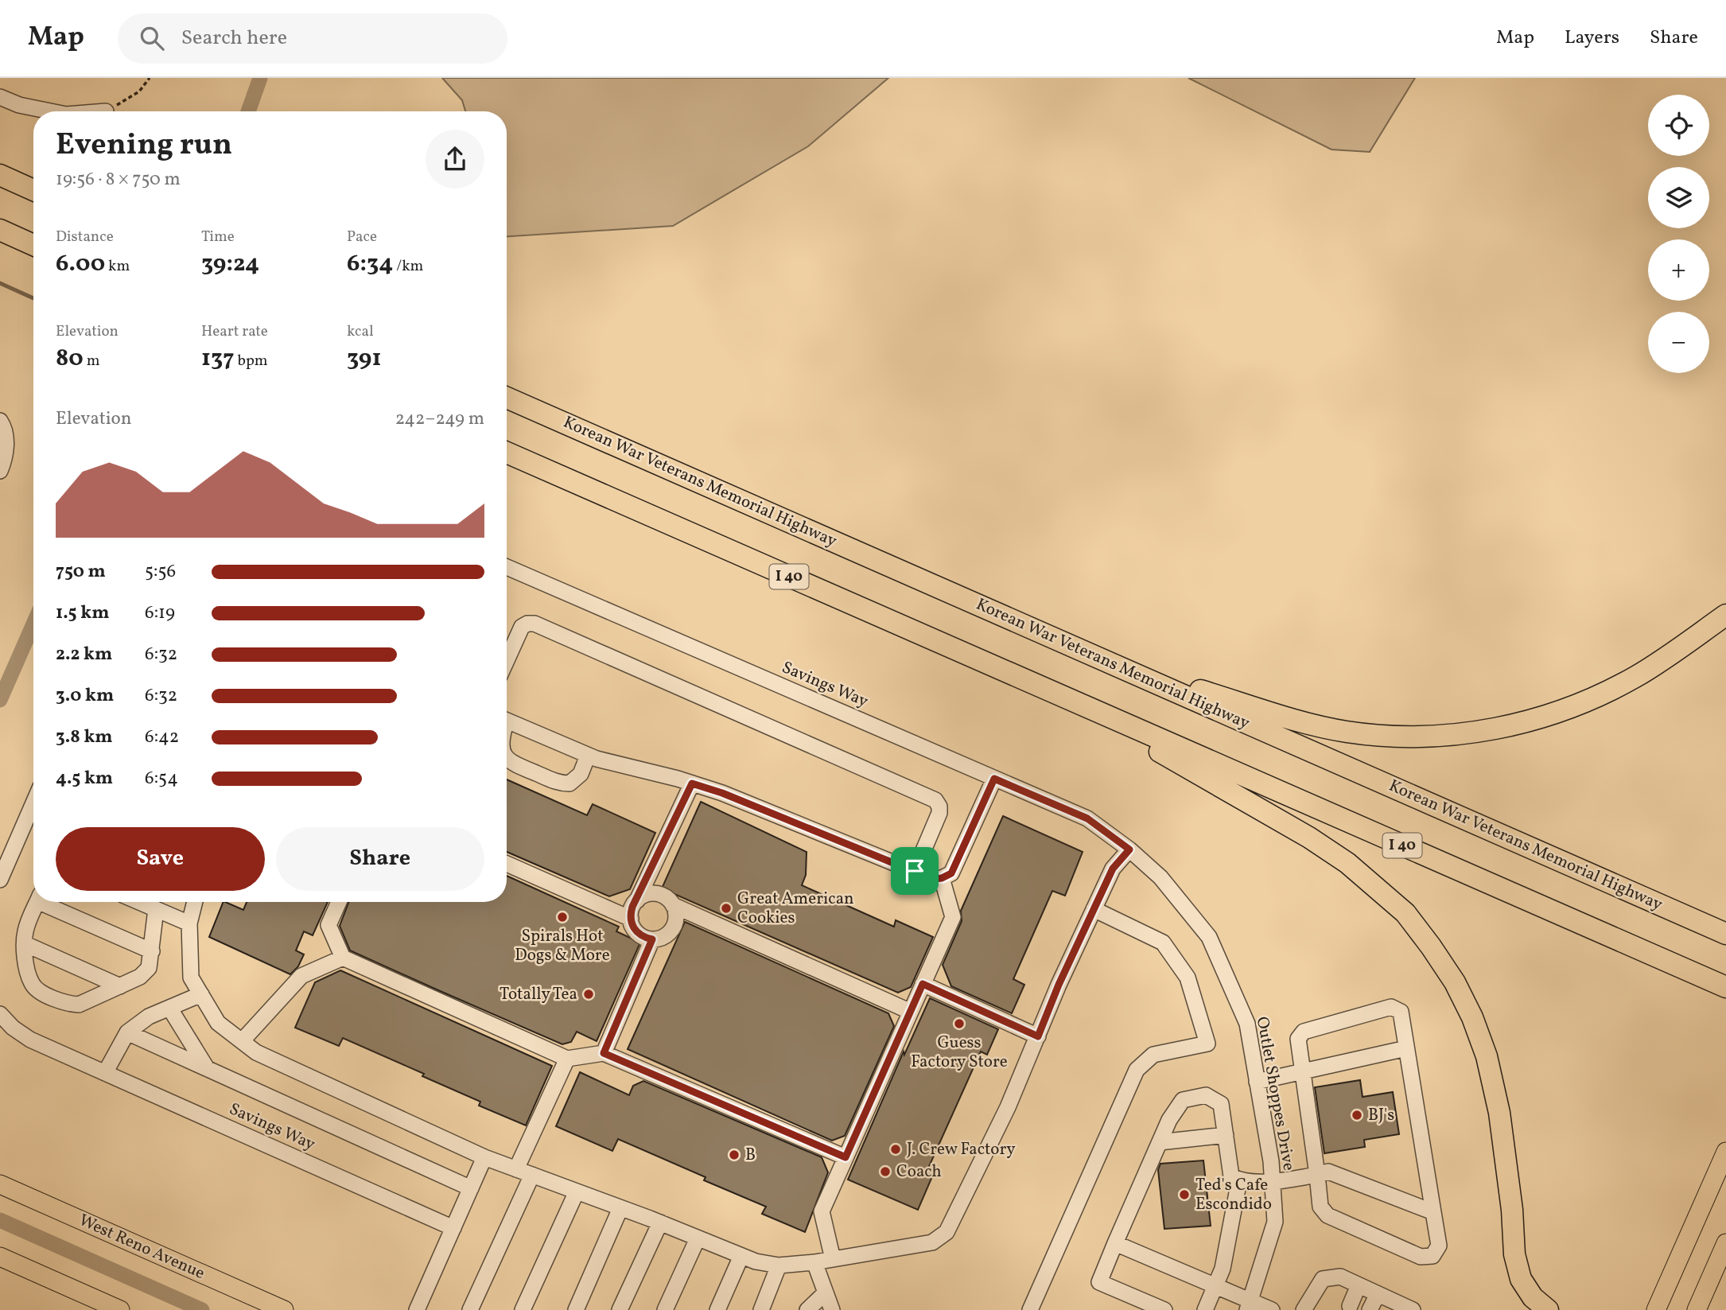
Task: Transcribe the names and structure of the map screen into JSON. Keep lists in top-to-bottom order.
{
  "streets": {
    "highway": ["Korean War Veterans Memorial Highway", "I 40"],
    "main road": ["West Reno Avenue"],
    "street": ["Savings Way", "Outlet Shoppes Drive"]
  },
  "crossings": [
    ["Savings Way", "Outlet Shoppes Drive"]
  ],
  "places": [
    "Great American Cookies",
    "Spirals Hot Dogs & More",
    "Totally Tea",
    "Guess Factory Store",
    "BJ's",
    "J. Crew Factory",
    "B",
    "Coach",
    "Ted's Cafe Escondido"
  ],
  "page": {
    "header": "Map",
    "search": "Search here",
    "nav": ["Map", "Layers", "Share"],
    "map_buttons": ["+", "−"],
    "heading": ["Evening run", "19:56 · 8 × 750 m"],
    "stats": [
      ["Distance", "6.00 km"],
      ["Time", "39:24"],
      ["Pace", "6:34 /km"],
      ["Elevation", "80 m"],
      ["Heart rate", "137 bpm"],
      ["kcal", "391"]
    ],
    "chart": ["Elevation", "242–249 m"],
    "list": [
      {
        "name": "750 m",
        "note": "5:56"
      },
      {
        "name": "1.5 km",
        "note": "6:19"
      },
      {
        "name": "2.2 km",
        "note": "6:32"
      },
      {
        "name": "3.0 km",
        "note": "6:32"
      },
      {
        "name": "3.8 km",
        "note": "6:42"
      },
      {
        "name": "4.5 km",
        "note": "6:54"
      }
    ],
    "buttons": ["Save", "Share"]
  }
}
